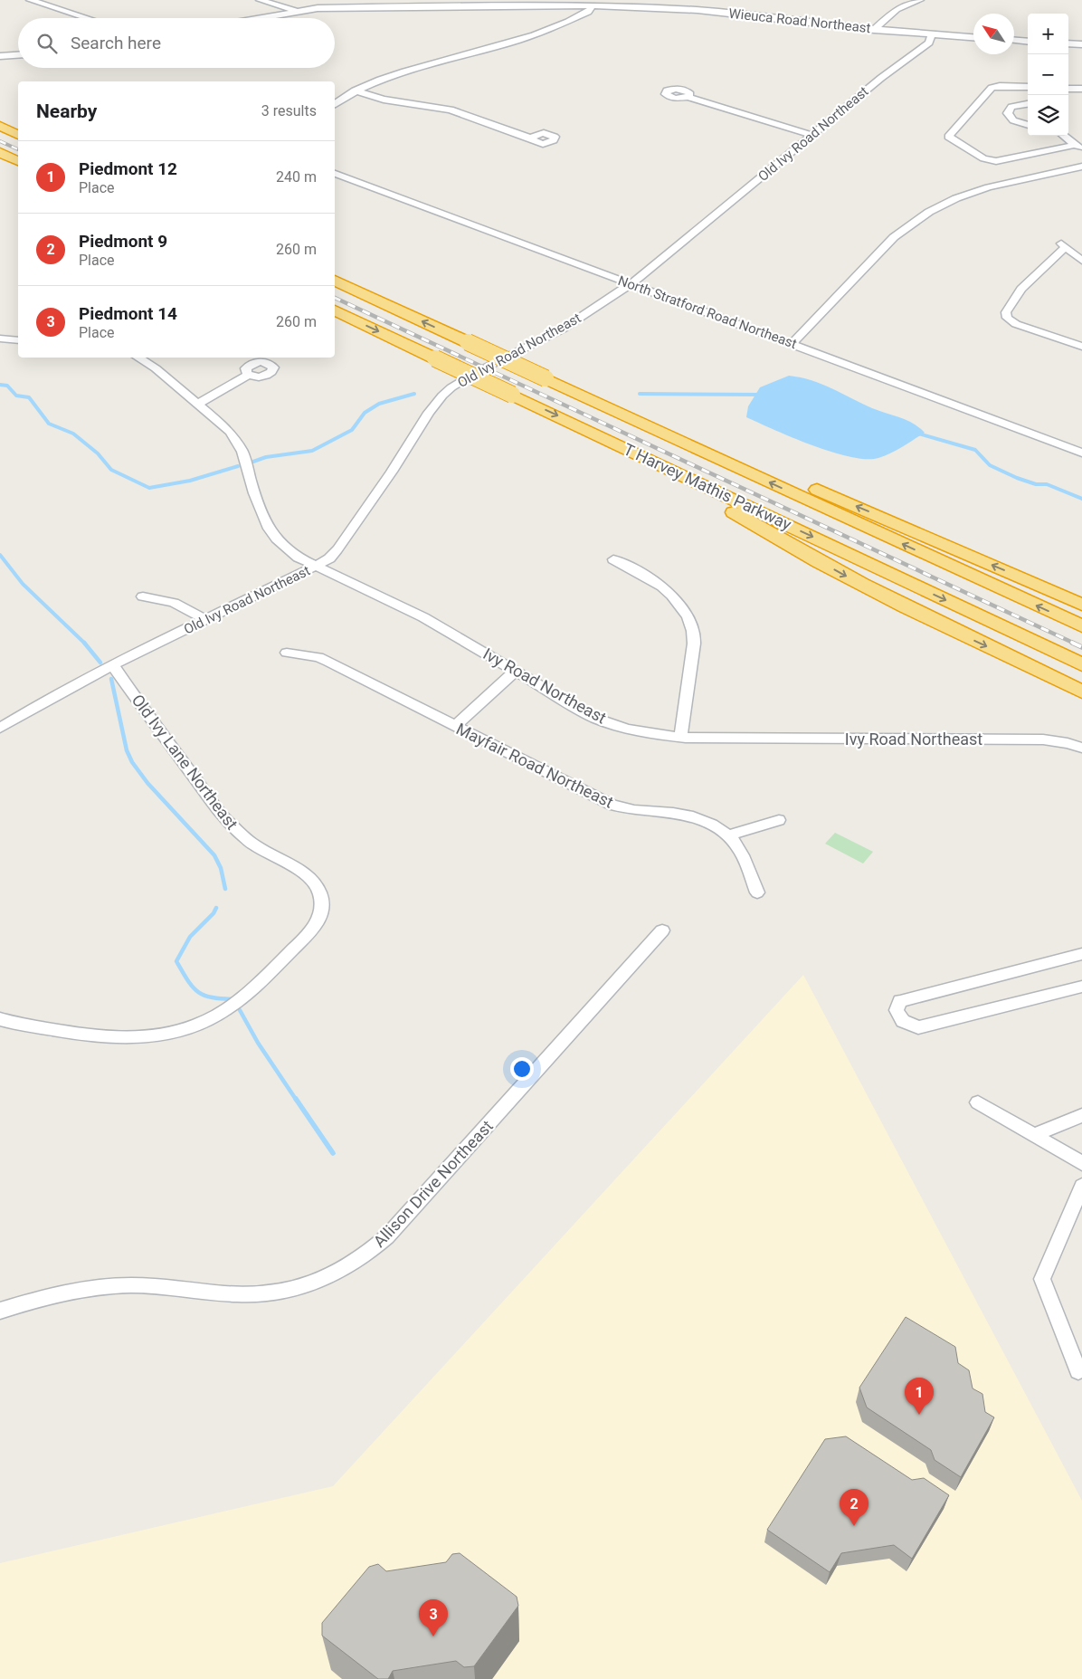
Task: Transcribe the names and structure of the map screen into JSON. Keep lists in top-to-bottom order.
{
  "streets": {
    "highway": ["T Harvey Mathis Parkway"],
    "street": [
      "Wieuca Road Northeast",
      "Old Ivy Road Northeast",
      "North Stratford Road Northeast",
      "Ivy Road Northeast",
      "Old Ivy Lane Northeast",
      "Mayfair Road Northeast",
      "Allison Drive Northeast"
    ]
  },
  "crossings": [
    ["Wieuca Road Northeast", "Old Ivy Road Northeast"],
    ["Old Ivy Road Northeast", "North Stratford Road Northeast"],
    ["Old Ivy Road Northeast", "Ivy Road Northeast"],
    ["Old Ivy Road Northeast", "Old Ivy Lane Northeast"]
  ],
  "north": "top left",
  "page": {
    "map_buttons": ["+", "−"],
    "search": "Search here",
    "heading": ["Nearby", "3 results"],
    "list": [
      {
        "mark": "1",
        "name": "Piedmont 12",
        "note": "Place",
        "value": "240 m"
      },
      {
        "mark": "2",
        "name": "Piedmont 9",
        "note": "Place",
        "value": "260 m"
      },
      {
        "mark": "3",
        "name": "Piedmont 14",
        "note": "Place",
        "value": "260 m"
      }
    ],
    "pins": ["1", "2", "3"]
  }
}
